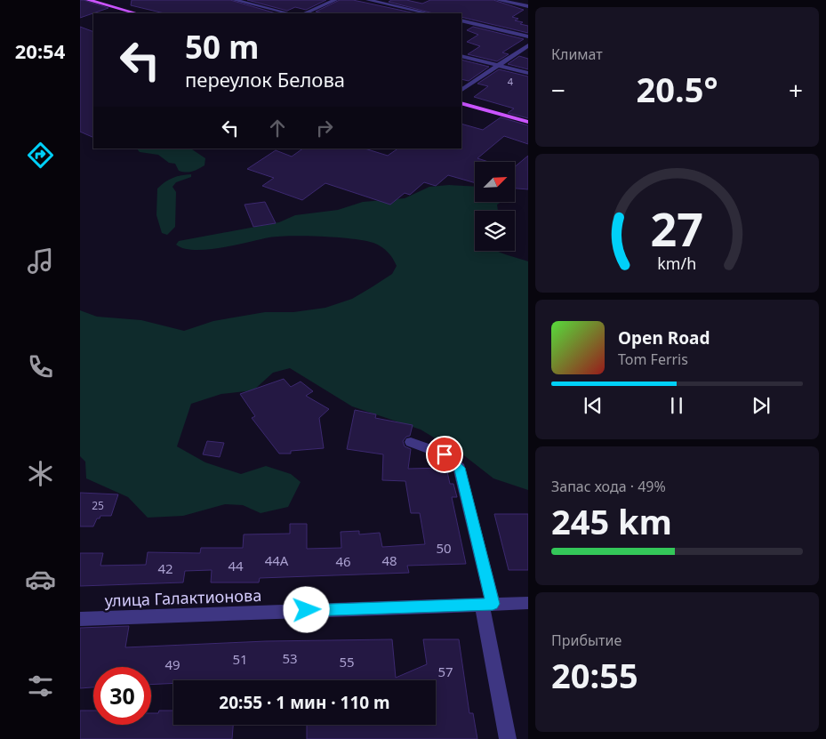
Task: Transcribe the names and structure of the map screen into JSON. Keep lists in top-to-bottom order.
{
  "streets": {
    "street": ["улица Галактионова"]
  },
  "house_numbers": [
    "4",
    "25",
    "50",
    "44А",
    "48",
    "46",
    "44",
    "42",
    "53",
    "51",
    "55",
    "49",
    "57"
  ],
  "north": "top right",
  "page": {
    "tabs": "20:54",
    "tile": [
      "Климат",
      ["Запас хода · 49%", "245 km"],
      ["Прибытие", "20:55"]
    ],
    "turn": ["50 m", "переулок Белова"],
    "heat": ["−", "20.5°", "+"],
    "song": ["Open Road", "Tom Ferris"],
    "limit": "30",
    "trip": "20:55 · 1 мин · 110 m",
    "gauge": ["27", "km/h"]
  }
}
